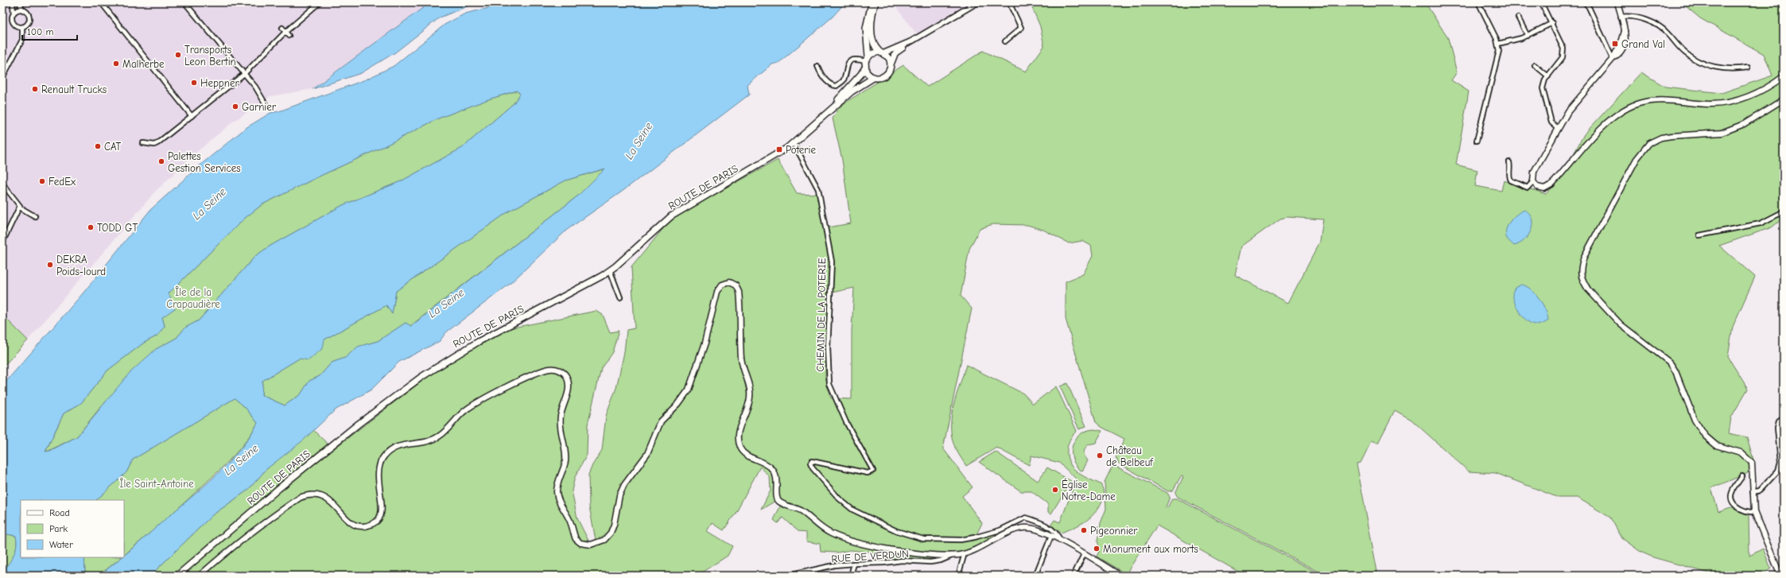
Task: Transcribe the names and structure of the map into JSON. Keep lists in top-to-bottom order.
{
  "streets": {
    "main road": ["ROUTE DE PARIS"],
    "street": ["CHEMIN DE LA POTERIE", "RUE DE VERDUN"]
  },
  "crossings": [
    ["ROUTE DE PARIS", "CHEMIN DE LA POTERIE"]
  ],
  "water": ["La Seine"],
  "parks": ["Île de la Crapaudière", "Île Saint-Antoine"],
  "places": {
    "transit": ["Grand Val", "Poterie"],
    "other": [
      "Transports Leon Bertin",
      "Malherbe",
      "Heppner",
      "Renault Trucks",
      "Garnier",
      "CAT",
      "Palettes Gestion Services",
      "FedEx",
      "TODD GT",
      "DEKRA Poids-lourd",
      "Château de Belbeuf",
      "Église Notre-Dame",
      "Pigeonnier",
      "Monument aux morts"
    ]
  },
  "legend": ["Road", "Park", "Water"],
  "scale_bar": "100 m"
}
